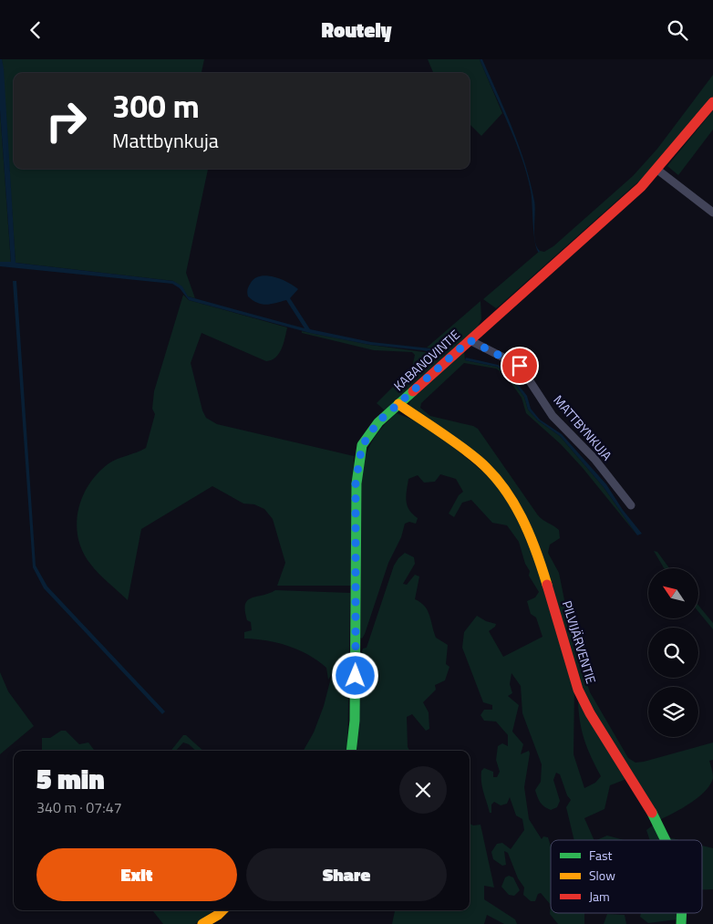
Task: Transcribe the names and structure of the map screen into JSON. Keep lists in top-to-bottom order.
{
  "streets": {
    "street": ["KABANOVINTIE", "MATTBYNKUJA", "PILVIJÄRVENTIE"]
  },
  "crossings": [
    ["KABANOVINTIE", "MATTBYNKUJA"],
    ["KABANOVINTIE", "PILVIJÄRVENTIE"]
  ],
  "legend": ["Fast", "Slow", "Jam"],
  "north": "top left",
  "page": {
    "header": "Routely",
    "turn": ["300 m", "Mattbynkuja"],
    "heading": ["5 min", "340 m · 07:47"],
    "buttons": ["Exit", "Share"]
  }
}
